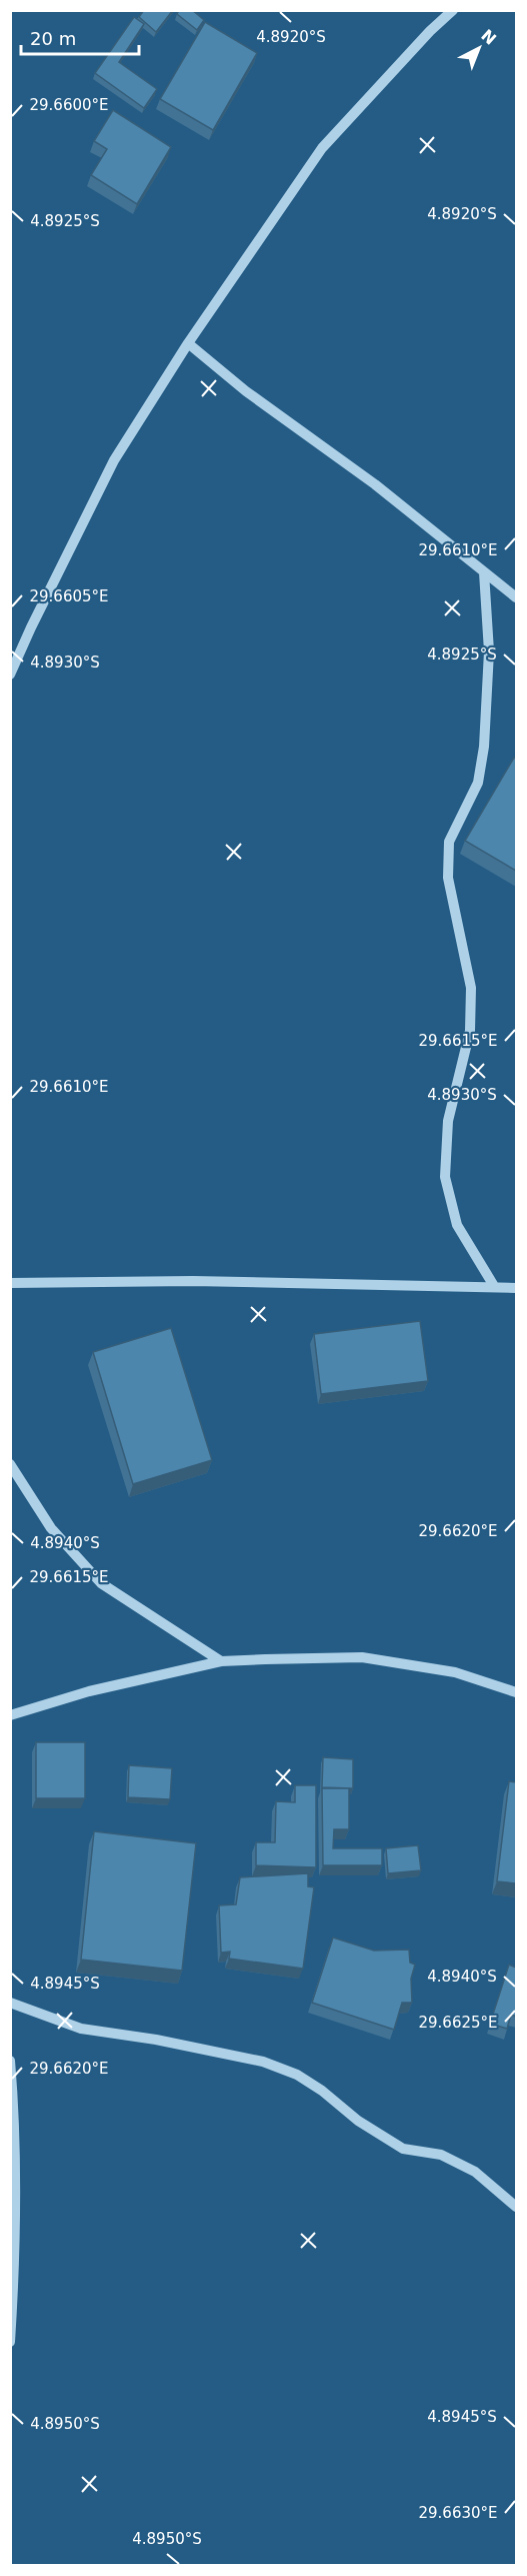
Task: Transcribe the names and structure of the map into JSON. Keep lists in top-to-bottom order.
{
  "scale_bar": "20 m",
  "north": "top right",
  "coordinates": [
    "4.8920°S",
    "29.6600°E",
    "4.8925°S",
    "29.6610°E",
    "29.6605°E",
    "4.8930°S",
    "29.6615°E",
    "29.6620°E",
    "4.8940°S",
    "4.8945°S",
    "29.6625°E",
    "4.8950°S",
    "29.6630°E"
  ]
}
